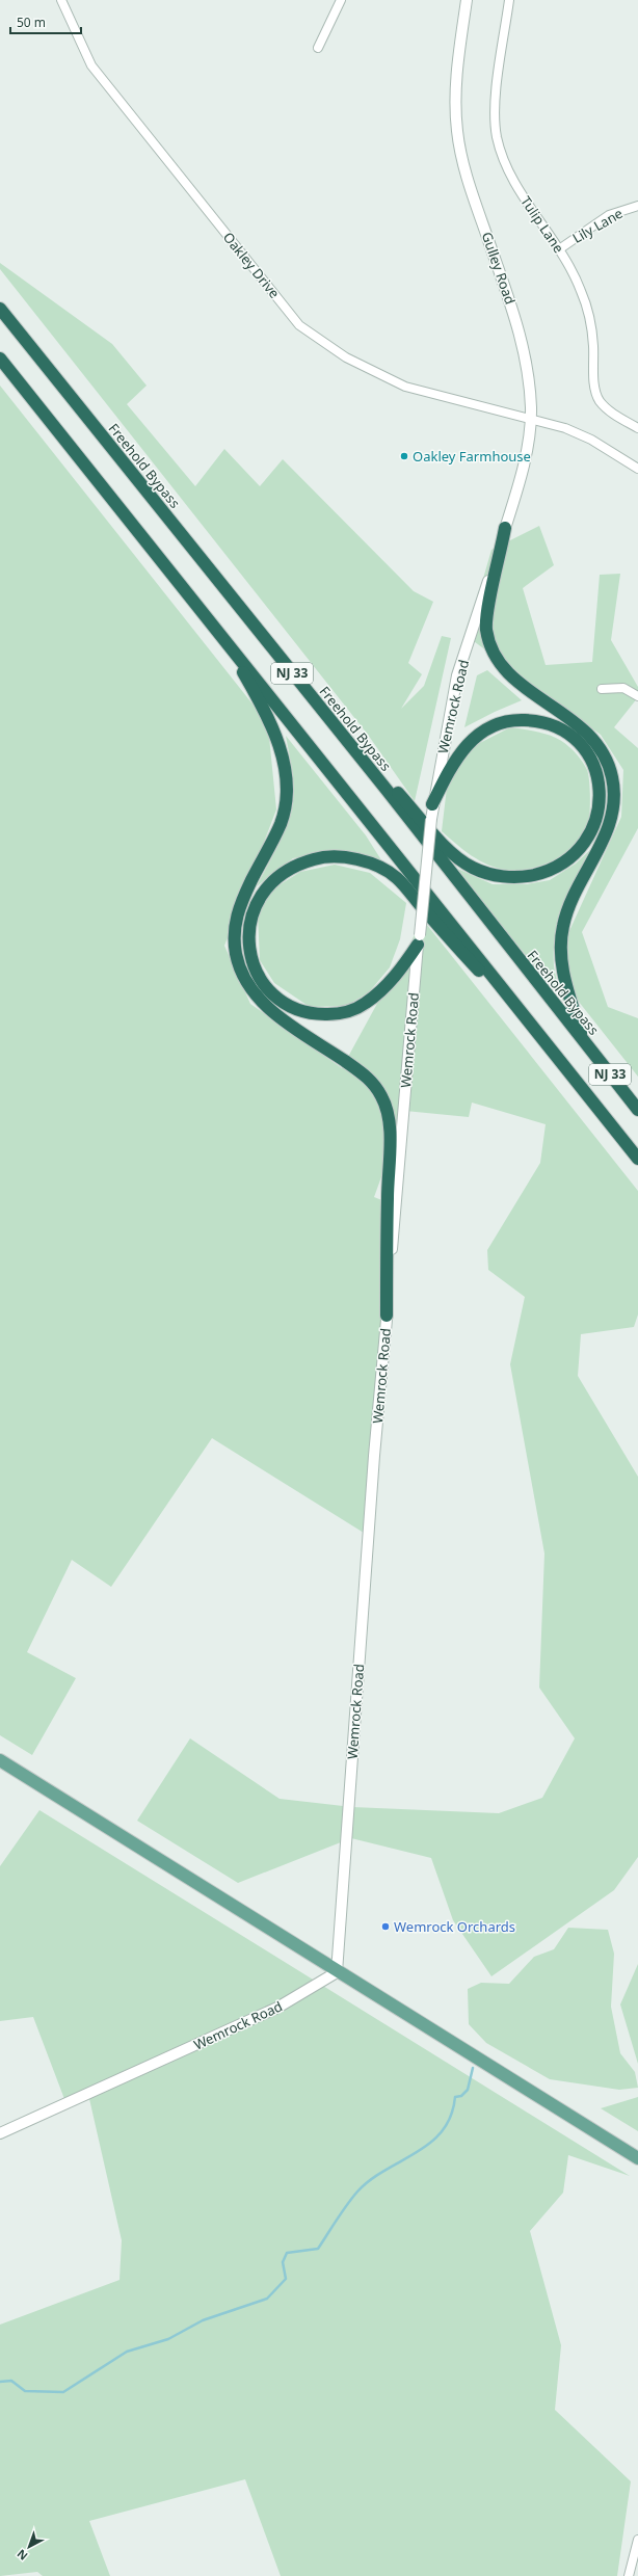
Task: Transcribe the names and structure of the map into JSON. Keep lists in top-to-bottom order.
{
  "streets": {
    "highway": ["Freehold Bypass", "NJ 33"],
    "street": [
      "Tulip Lane",
      "Lily Lane",
      "Oakley Drive",
      "Gulley Road",
      "Wemrock Road"
    ]
  },
  "crossings": [
    ["Tulip Lane", "Lily Lane"],
    ["Oakley Drive", "Gulley Road"],
    ["Oakley Drive", "Wemrock Road"],
    ["Gulley Road", "Wemrock Road"]
  ],
  "places": ["Oakley Farmhouse", "Wemrock Orchards"],
  "scale_bar": "50 m",
  "north": "bottom left"
}
